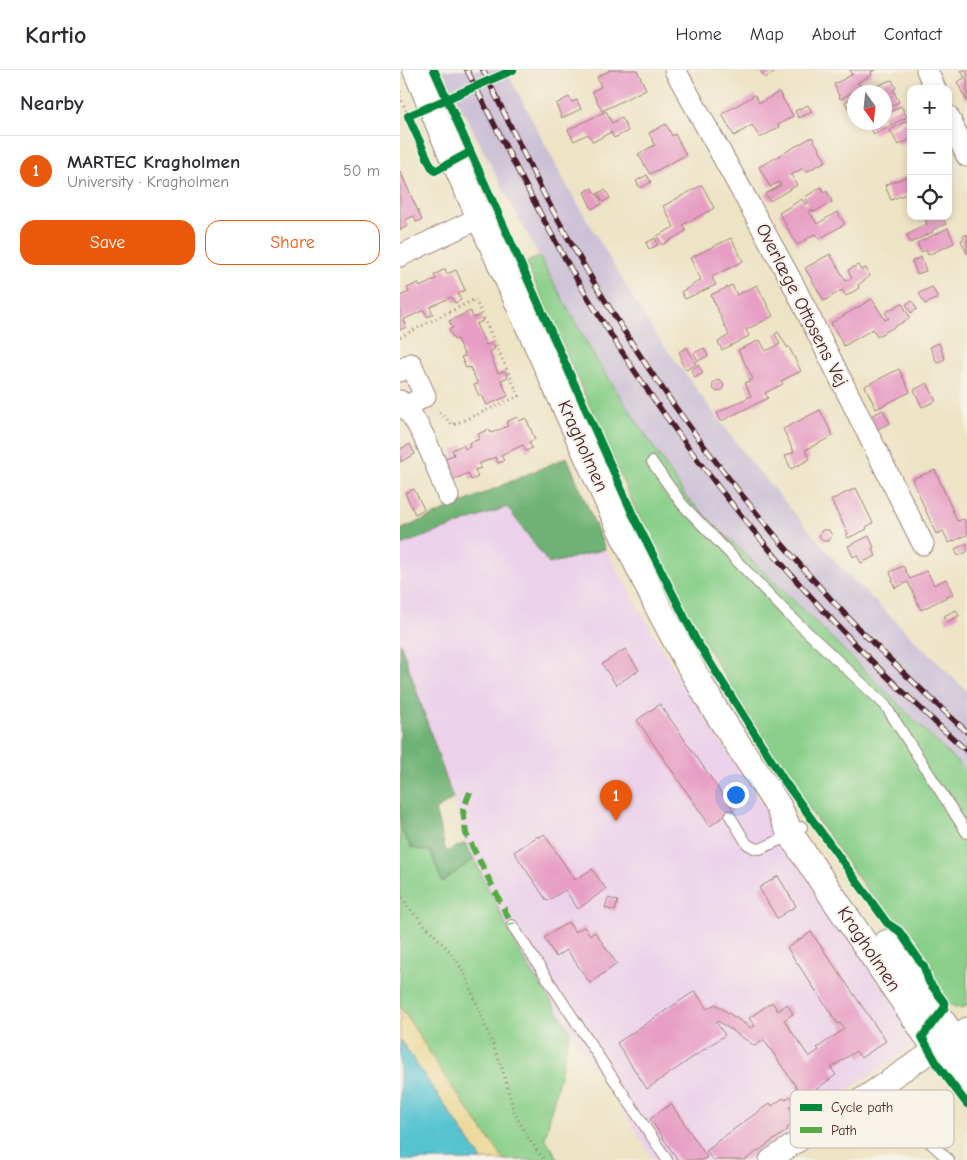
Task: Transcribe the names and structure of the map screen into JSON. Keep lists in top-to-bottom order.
{
  "streets": {
    "street": ["Overlæge Ottosens Vej", "Kragholmen"]
  },
  "legend": ["Cycle path", "Path"],
  "north": "bottom",
  "page": {
    "header": "Kartio",
    "nav": [
      "Home",
      "Map",
      "About",
      "Contact"
    ],
    "heading": "Nearby",
    "map_buttons": ["+", "−"],
    "list": [
      {
        "mark": "1",
        "name": "MARTEC Kragholmen",
        "note": "University · Kragholmen",
        "value": "50 m"
      }
    ],
    "buttons": ["Save", "Share"],
    "pins": "1"
  }
}
